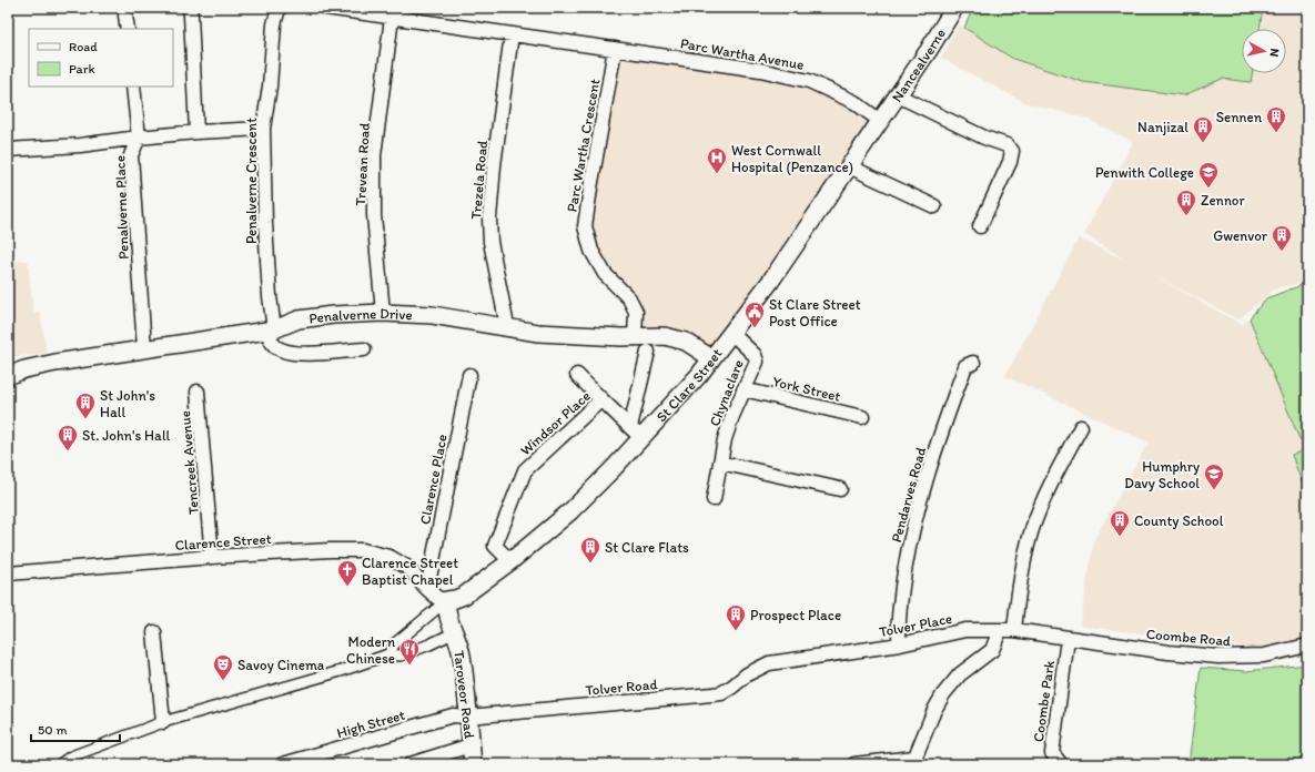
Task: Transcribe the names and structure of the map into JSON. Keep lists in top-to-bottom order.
{
  "streets": {
    "street": [
      "Parc Wartha Avenue",
      "Nancealverne",
      "Parc Wartha Crescent",
      "Trevean Road",
      "Trezela Road",
      "Penalverne Crescent",
      "Penalverne Place",
      "Penalverne Drive",
      "St Clare Street",
      "York Street",
      "Chynaclare",
      "Windsor Place",
      "Tencreek Avenue",
      "Clarence Place",
      "Pendarves Road",
      "Clarence Street",
      "Tolver Place",
      "Coombe Road",
      "Tolver Road",
      "Taroveor Road",
      "Coombe Park",
      "High Street"
    ]
  },
  "crossings": [
    ["Parc Wartha Avenue", "Nancealverne"],
    ["Parc Wartha Avenue", "Parc Wartha Crescent"],
    ["Parc Wartha Avenue", "Trevean Road"],
    ["Parc Wartha Avenue", "Trezela Road"],
    ["Parc Wartha Avenue", "St Clare Street"],
    ["Nancealverne", "St Clare Street"],
    ["Parc Wartha Crescent", "Penalverne Drive"],
    ["Trevean Road", "Penalverne Drive"],
    ["Trezela Road", "Penalverne Drive"],
    ["Penalverne Crescent", "Penalverne Place"],
    ["Penalverne Crescent", "Penalverne Drive"],
    ["Penalverne Place", "Penalverne Drive"],
    ["Penalverne Drive", "St Clare Street"],
    ["St Clare Street", "Chynaclare"],
    ["St Clare Street", "Windsor Place"],
    ["St Clare Street", "Clarence Street"],
    ["St Clare Street", "Taroveor Road"],
    ["York Street", "Chynaclare"],
    ["Tencreek Avenue", "Clarence Street"],
    ["Clarence Place", "Clarence Street"],
    ["Pendarves Road", "Tolver Place"],
    ["Clarence Street", "Taroveor Road"],
    ["Tolver Place", "Coombe Road"],
    ["Tolver Place", "Tolver Road"],
    ["Tolver Place", "Coombe Park"],
    ["Coombe Road", "Coombe Park"],
    ["Tolver Road", "Taroveor Road"],
    ["Tolver Road", "High Street"],
    ["Taroveor Road", "High Street"]
  ],
  "places": {
    "building": [
      "Sennen",
      "Nanjizal",
      "Zennor",
      "Gwenvor",
      "St John's Hall",
      "St. John's Hall",
      "County School",
      "St Clare Flats",
      "Prospect Place"
    ],
    "hospital": ["West Cornwall Hospital (Penzance)"],
    "school or university": ["Penwith College", "Humphry Davy School"],
    "public building": ["St Clare Street Post Office"],
    "church": ["Clarence Street Baptist Chapel"],
    "restaurant": ["Modern Chinese"],
    "theatre": ["Savoy Cinema"]
  },
  "legend": ["Road", "Park"],
  "scale_bar": "50 m",
  "north": "right"
}
